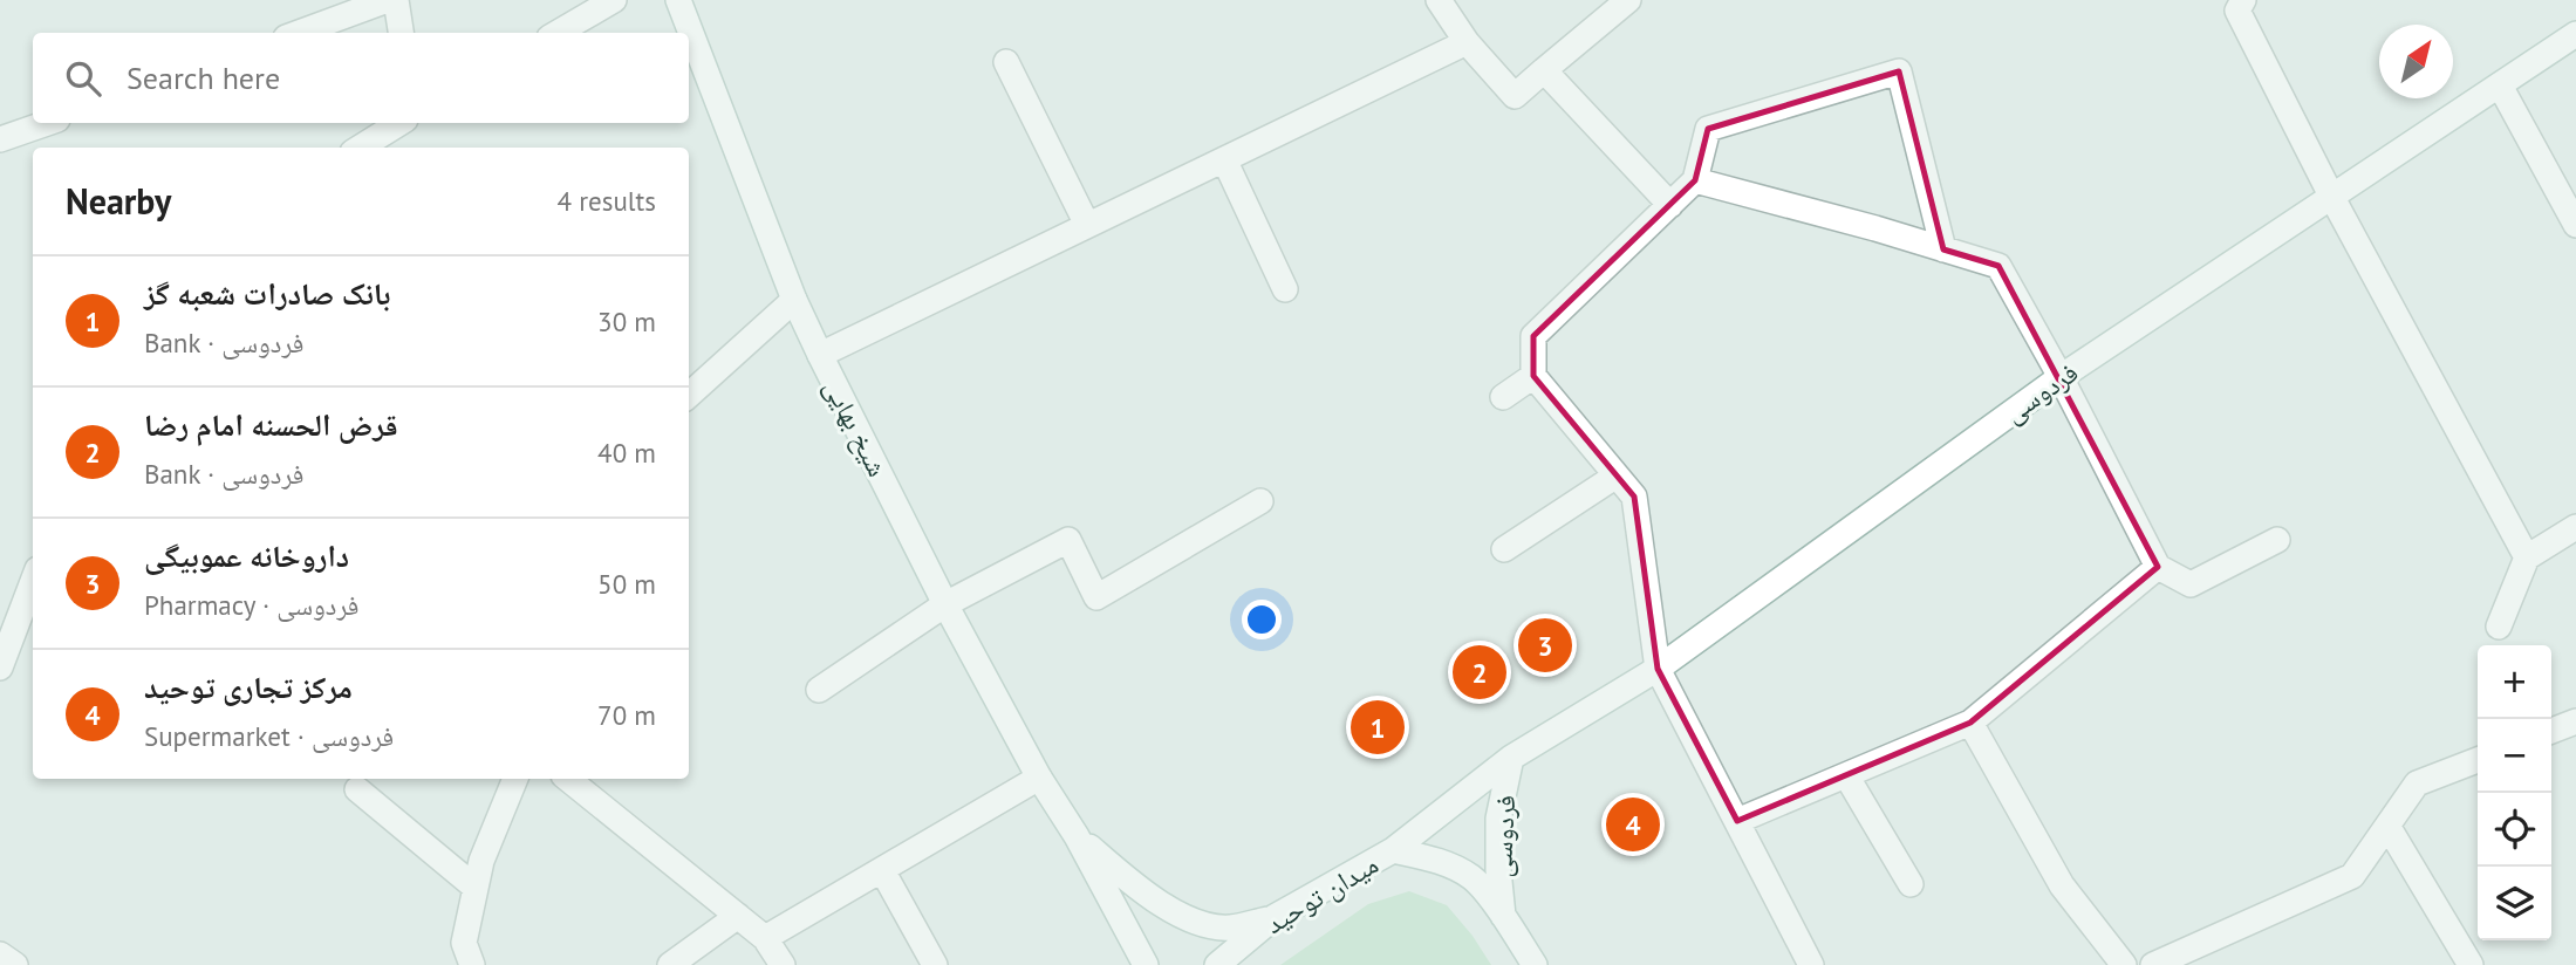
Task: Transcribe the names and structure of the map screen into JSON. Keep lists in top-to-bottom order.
{
  "streets": {
    "street": ["فردوسی", "شیخ بهایی", "میدان توحید"]
  },
  "crossings": [
    ["فردوسی", "میدان توحید"],
    ["شیخ بهایی", "میدان توحید"]
  ],
  "north": "top right",
  "page": {
    "search": "Search here",
    "heading": ["Nearby", "4 results"],
    "list": [
      {
        "mark": "1",
        "name": "بانک صادرات شعبه گز",
        "note": "Bank · فردوسی",
        "value": "30 m"
      },
      {
        "mark": "2",
        "name": "قرض الحسنه امام رضا",
        "note": "Bank · فردوسی",
        "value": "40 m"
      },
      {
        "mark": "3",
        "name": "داروخانه عموبیگی",
        "note": "Pharmacy · فردوسی",
        "value": "50 m"
      },
      {
        "mark": "4",
        "name": "مرکز تجاری توحید",
        "note": "Supermarket · فردوسی",
        "value": "70 m"
      }
    ],
    "pins": [
      "3",
      "2",
      "1",
      "4"
    ],
    "map_buttons": ["+", "−"]
  }
}
